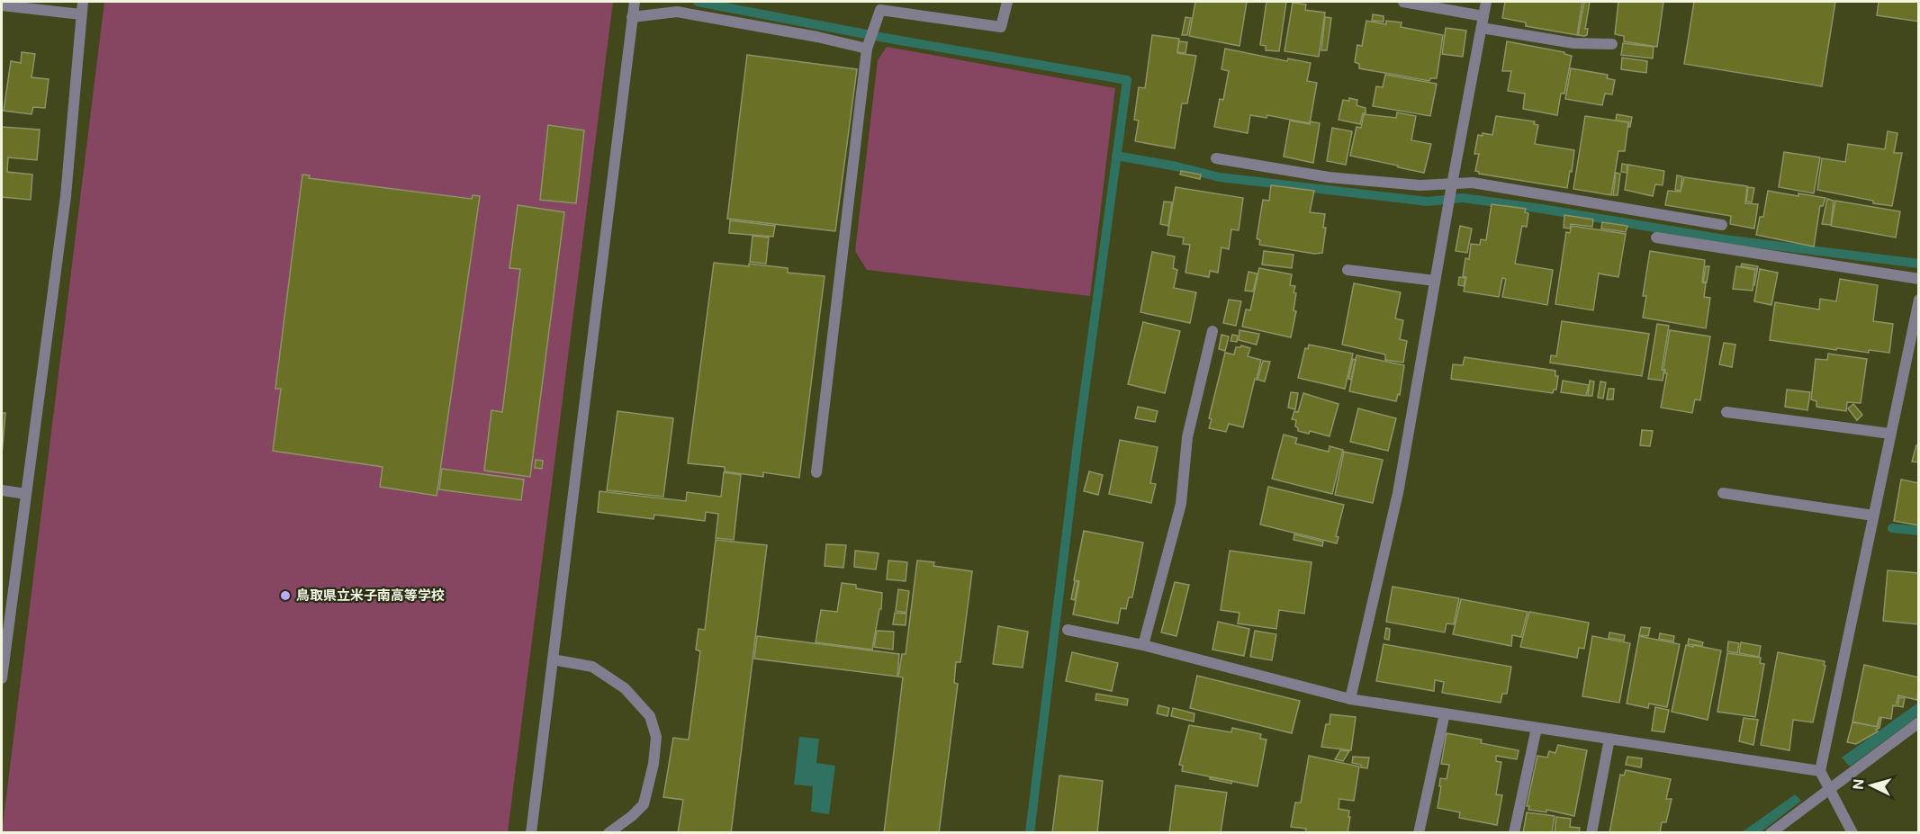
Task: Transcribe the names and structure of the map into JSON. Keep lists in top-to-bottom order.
{
  "places": ["鳥取県立米子南高等学校"],
  "north": "left"
}
